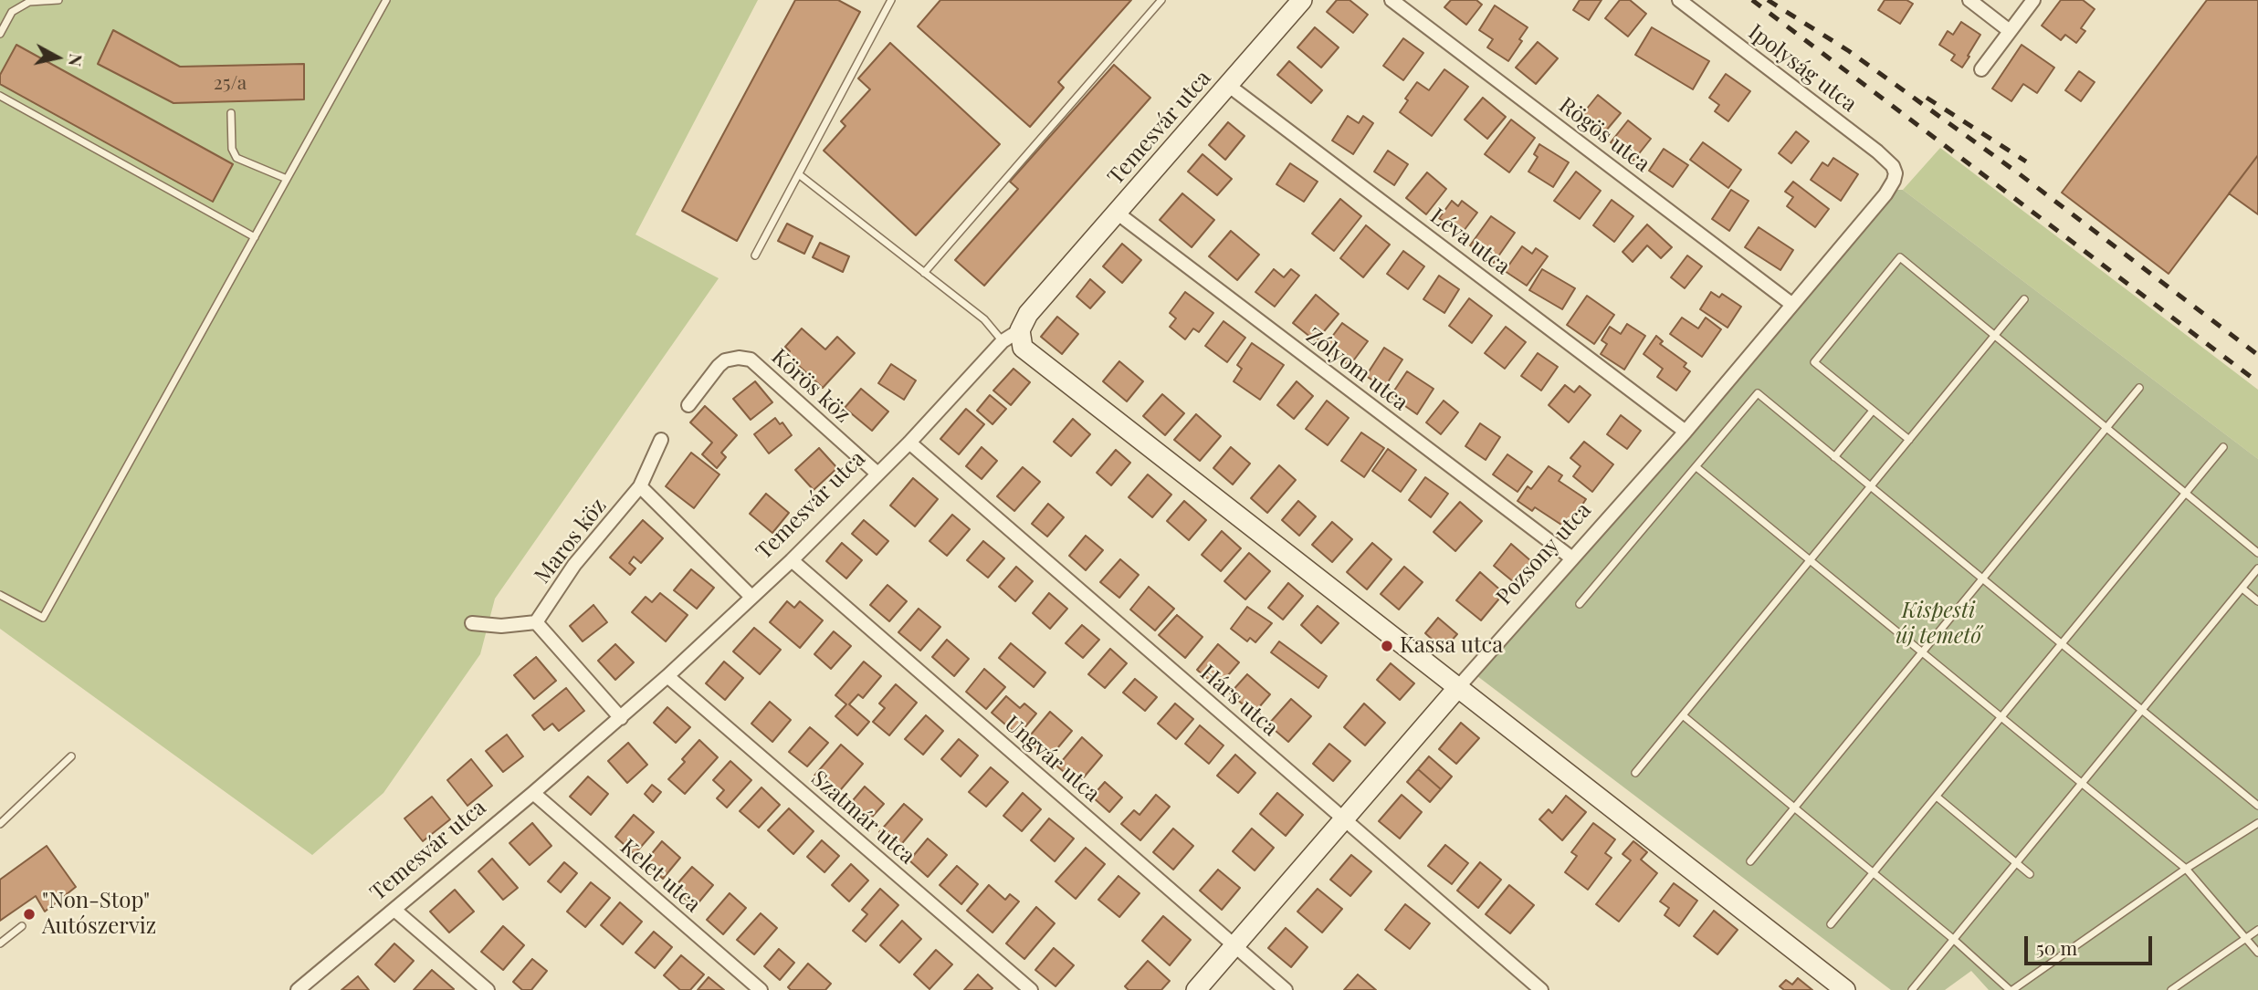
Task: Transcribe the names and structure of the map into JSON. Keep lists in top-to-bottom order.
{
  "streets": {
    "street": [
      "Ipolyság utca",
      "Temesvár utca",
      "Rögös utca",
      "Léva utca",
      "Zólyom utca",
      "Körös köz",
      "Maros köz",
      "Pozsony utca",
      "Hárs utca",
      "Ungvár utca",
      "Szatmár utca",
      "Kelet utca"
    ]
  },
  "crossings": [
    ["Ipolyság utca", "Pozsony utca"],
    ["Temesvár utca", "Léva utca"],
    ["Temesvár utca", "Zólyom utca"],
    ["Temesvár utca", "Körös köz"],
    ["Temesvár utca", "Hárs utca"],
    ["Temesvár utca", "Ungvár utca"],
    ["Temesvár utca", "Szatmár utca"],
    ["Temesvár utca", "Kelet utca"],
    ["Rögös utca", "Pozsony utca"],
    ["Léva utca", "Pozsony utca"],
    ["Zólyom utca", "Pozsony utca"],
    ["Pozsony utca", "Hárs utca"],
    ["Pozsony utca", "Ungvár utca"]
  ],
  "parks": ["Kispesti új temető"],
  "places": ["Kassa utca", "\"Non-Stop\" Autószerviz"],
  "house_numbers": ["25/a"],
  "scale_bar": "50 m",
  "north": "right"
}
